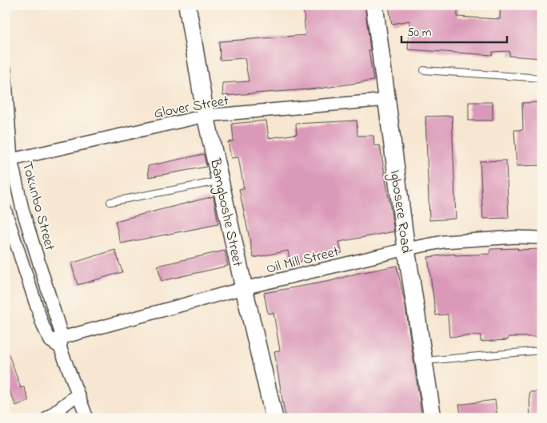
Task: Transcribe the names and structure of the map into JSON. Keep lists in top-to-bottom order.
{
  "streets": {
    "main road": ["Igbosere Road", "Bamgboshe Street"],
    "street": ["Glover Street", "Tokunbo Street", "Oil Mill Street"]
  },
  "crossings": [
    ["Glover Street", "Tokunbo Street"],
    ["Glover Street", "Igbosere Road"],
    ["Glover Street", "Bamgboshe Street"],
    ["Tokunbo Street", "Oil Mill Street"],
    ["Igbosere Road", "Oil Mill Street"],
    ["Bamgboshe Street", "Oil Mill Street"]
  ],
  "scale_bar": "50 m"
}
